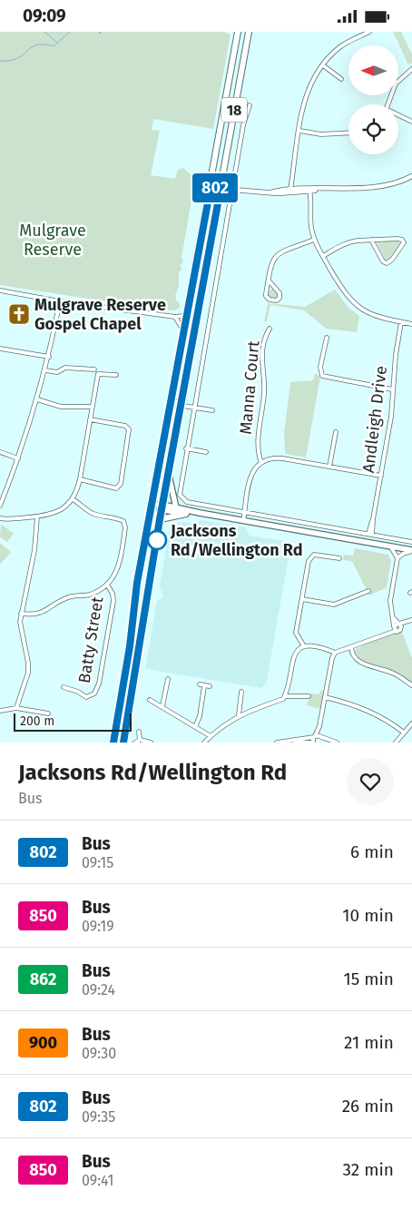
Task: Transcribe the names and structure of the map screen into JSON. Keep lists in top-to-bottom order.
{
  "streets": {
    "highway": ["18"],
    "street": ["Manna Court", "Andleigh Drive", "Batty Street"]
  },
  "parks": ["Mulgrave Reserve"],
  "places": {
    "church": ["Mulgrave Reserve Gospel Chapel"],
    "other": ["Jacksons Rd/Wellington Rd"]
  },
  "lines": ["bus line 802"],
  "scale_bar": "200 m",
  "north": "left",
  "page": {
    "status": "09:09",
    "on_map": "802",
    "scale": "200 m",
    "heading": ["Jacksons Rd/Wellington Rd", "Bus"],
    "list": [
      {
        "mark": "802",
        "name": "Bus",
        "note": "09:15",
        "value": "6 min"
      },
      {
        "mark": "850",
        "name": "Bus",
        "note": "09:19",
        "value": "10 min"
      },
      {
        "mark": "862",
        "name": "Bus",
        "note": "09:24",
        "value": "15 min"
      },
      {
        "mark": "900",
        "name": "Bus",
        "note": "09:30",
        "value": "21 min"
      },
      {
        "mark": "802",
        "name": "Bus",
        "note": "09:35",
        "value": "26 min"
      },
      {
        "mark": "850",
        "name": "Bus",
        "note": "09:41",
        "value": "32 min"
      }
    ]
  }
}
